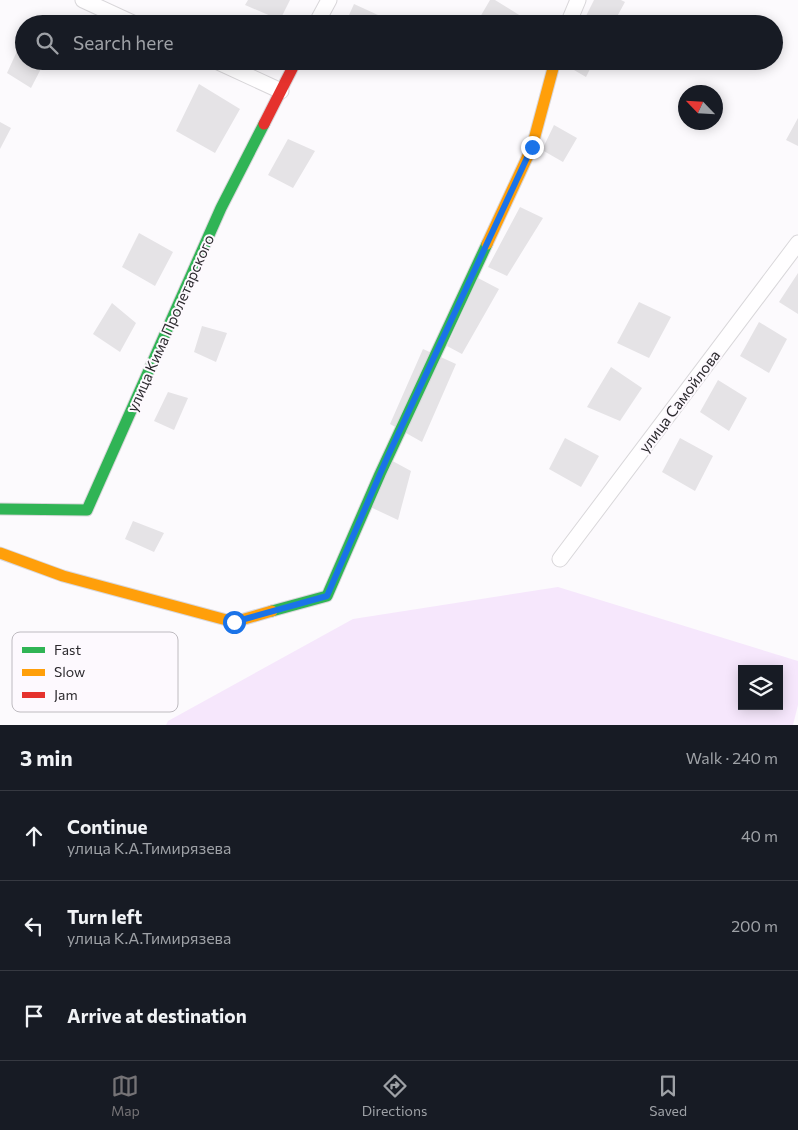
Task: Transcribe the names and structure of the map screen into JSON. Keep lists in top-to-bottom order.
{
  "streets": {
    "street": ["улица Кима Пролетарского", "улица Самойлова"]
  },
  "legend": ["Fast", "Slow", "Jam"],
  "north": "top left",
  "page": {
    "search": "Search here",
    "heading": ["3 min", "Walk · 240 m"],
    "list": [
      ["Continue", "улица К.А.Тимирязева", "40 m"],
      ["Turn left", "улица К.А.Тимирязева", "200 m"],
      "Arrive at destination"
    ],
    "nav": ["Map", "Directions", "Saved"]
  }
}
